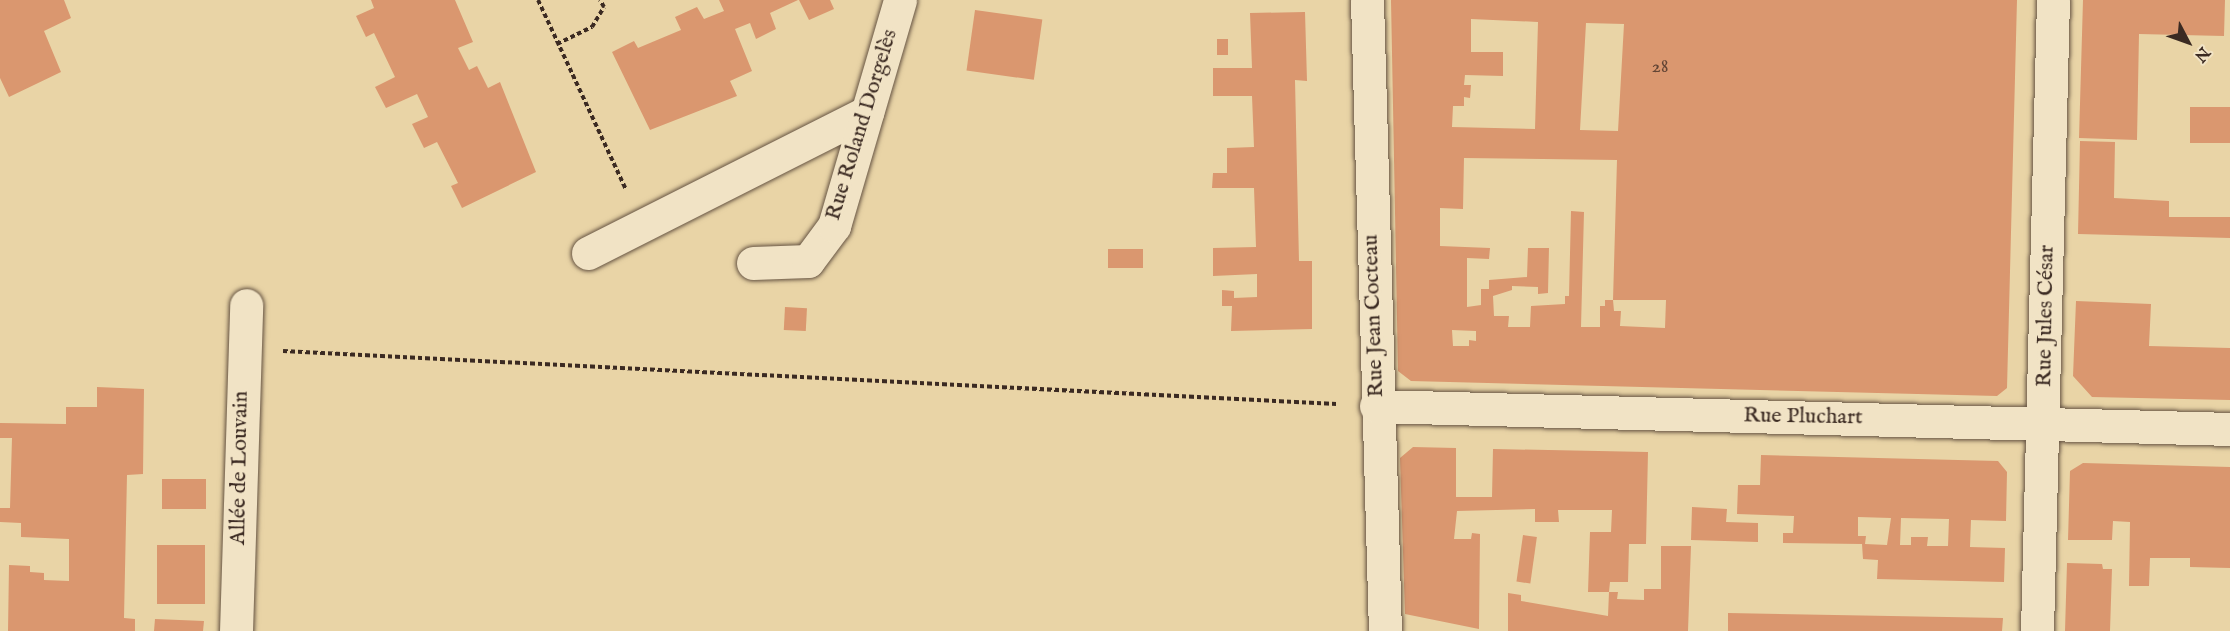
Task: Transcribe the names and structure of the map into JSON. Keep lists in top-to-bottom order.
{
  "streets": {
    "street": [
      "Rue Roland Dorgelès",
      "Rue Jean Cocteau",
      "Rue Jules César",
      "Rue Pluchart",
      "Allée de Louvain"
    ]
  },
  "crossings": [
    ["Rue Jean Cocteau", "Rue Pluchart"],
    ["Rue Jules César", "Rue Pluchart"]
  ],
  "house_numbers": ["28"],
  "north": "bottom right"
}
